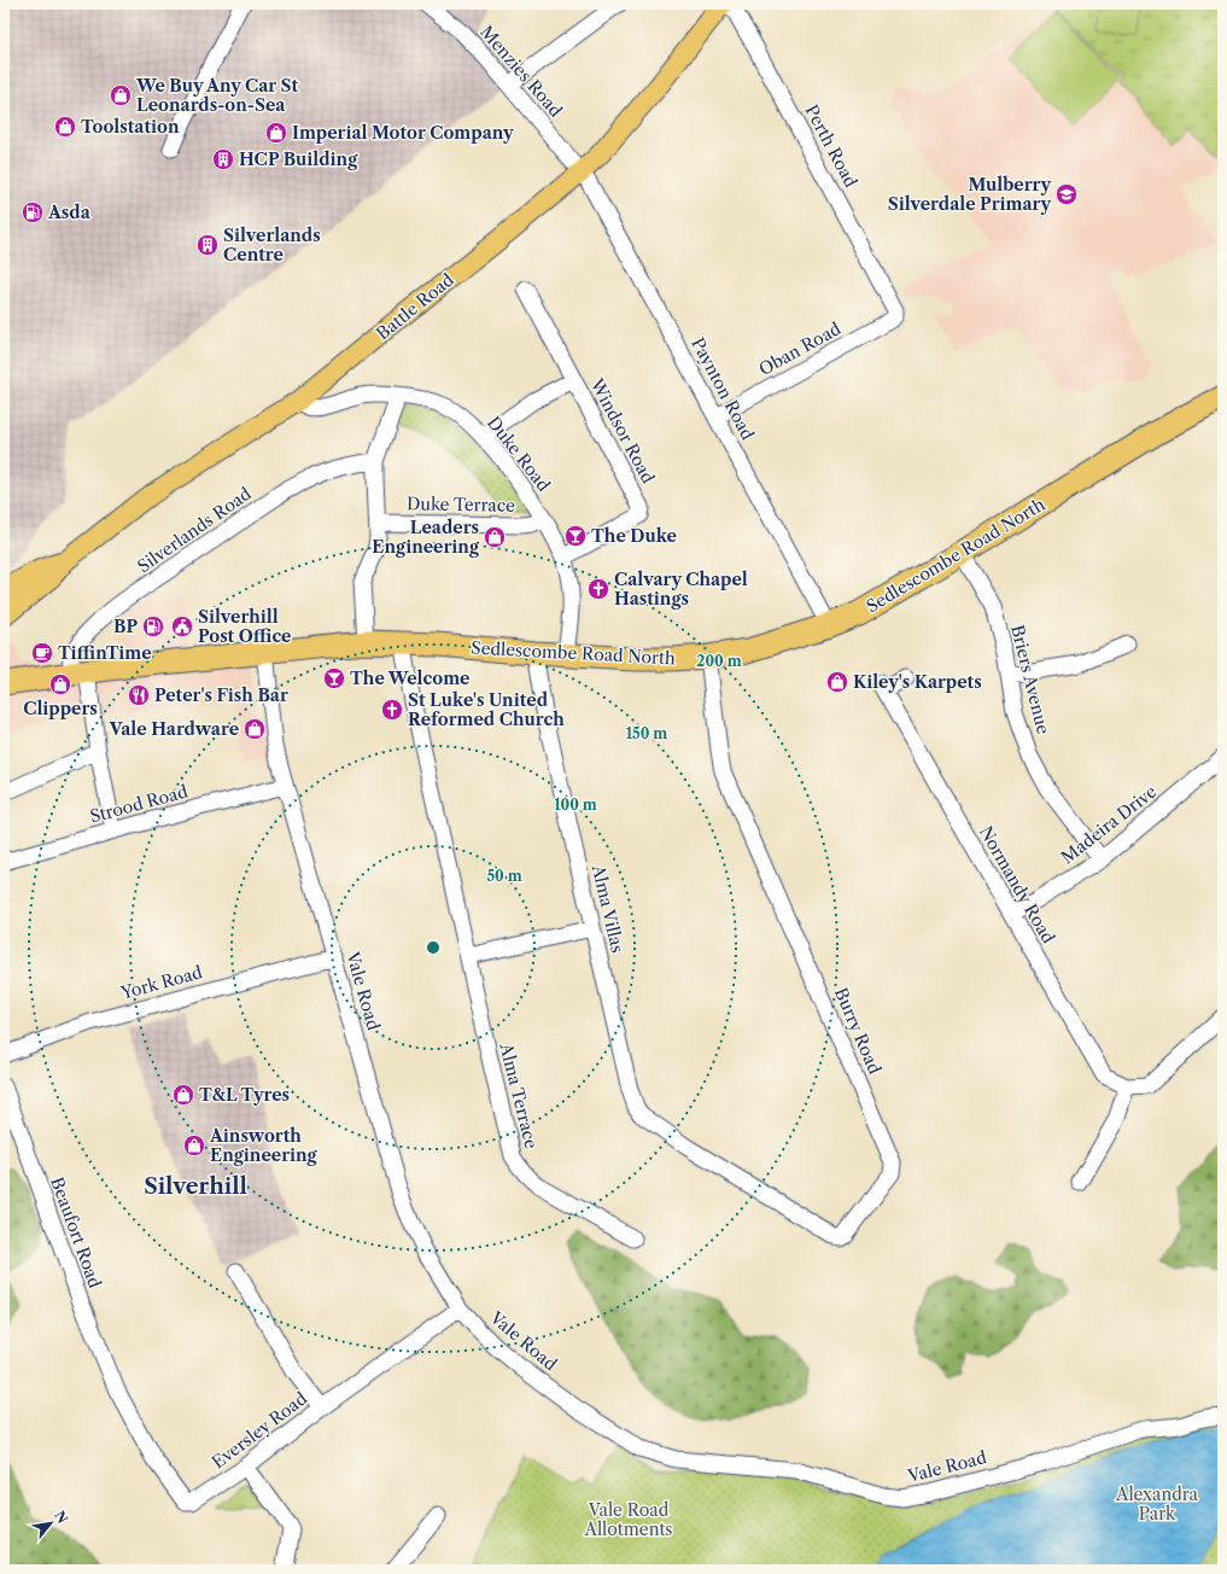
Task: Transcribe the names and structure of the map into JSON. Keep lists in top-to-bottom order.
{
  "streets": {
    "highway": ["Sedlescombe Road North"],
    "main road": ["Battle Road"],
    "street": [
      "Menzies Road",
      "Perth Road",
      "Oban Road",
      "Paynton Road",
      "Windsor Road",
      "Duke Road",
      "Duke Terrace",
      "Silverlands Road",
      "Briers Avenue",
      "Strood Road",
      "Madeira Drive",
      "Normandy Road",
      "Alma Villas",
      "York Road",
      "Vale Road",
      "Burry Road",
      "Alma Terrace",
      "Beaufort Road",
      "Eversley Road"
    ]
  },
  "crossings": [
    ["Menzies Road", "Battle Road"],
    ["Menzies Road", "Paynton Road"],
    ["Perth Road", "Oban Road"],
    ["Battle Road", "Paynton Road"],
    ["Battle Road", "Duke Road"],
    ["Oban Road", "Paynton Road"],
    ["Paynton Road", "Sedlescombe Road North"],
    ["Windsor Road", "Duke Road"],
    ["Duke Road", "Duke Terrace"],
    ["Duke Road", "Sedlescombe Road North"],
    ["Silverlands Road", "Sedlescombe Road North"],
    ["Silverlands Road", "Strood Road"],
    ["Sedlescombe Road North", "Briers Avenue"],
    ["Sedlescombe Road North", "Alma Villas"],
    ["Sedlescombe Road North", "Vale Road"],
    ["Sedlescombe Road North", "Burry Road"],
    ["Sedlescombe Road North", "Alma Terrace"],
    ["Briers Avenue", "Madeira Drive"],
    ["Strood Road", "Vale Road"],
    ["Madeira Drive", "Normandy Road"],
    ["Alma Villas", "Burry Road"],
    ["York Road", "Vale Road"],
    ["Vale Road", "Eversley Road"],
    ["Beaufort Road", "Eversley Road"]
  ],
  "districts": ["Silverhill"],
  "parks": ["Alexandra Park", "Vale Road Allotments"],
  "places": {
    "shop": [
      "We Buy Any Car St Leonards-on-Sea",
      "Toolstation",
      "Imperial Motor Company",
      "Leaders Engineering",
      "Kiley's Karpets",
      "Clippers",
      "Vale Hardware",
      "T&L Tyres",
      "Ainsworth Engineering"
    ],
    "building": ["HCP Building", "Silverlands Centre"],
    "school or university": ["Mulberry Silverdale Primary"],
    "fuel station": ["Asda", "BP"],
    "bar": ["The Duke", "The Welcome"],
    "church": ["Calvary Chapel Hastings", "St Luke's United Reformed Church"],
    "public building": ["Silverhill Post Office"],
    "cafe": ["TiffinTime"],
    "restaurant": ["Peter's Fish Bar"]
  },
  "north": "top right",
  "rings": [
    "200 m",
    "150 m",
    "100 m",
    "50 m"
  ]
}
